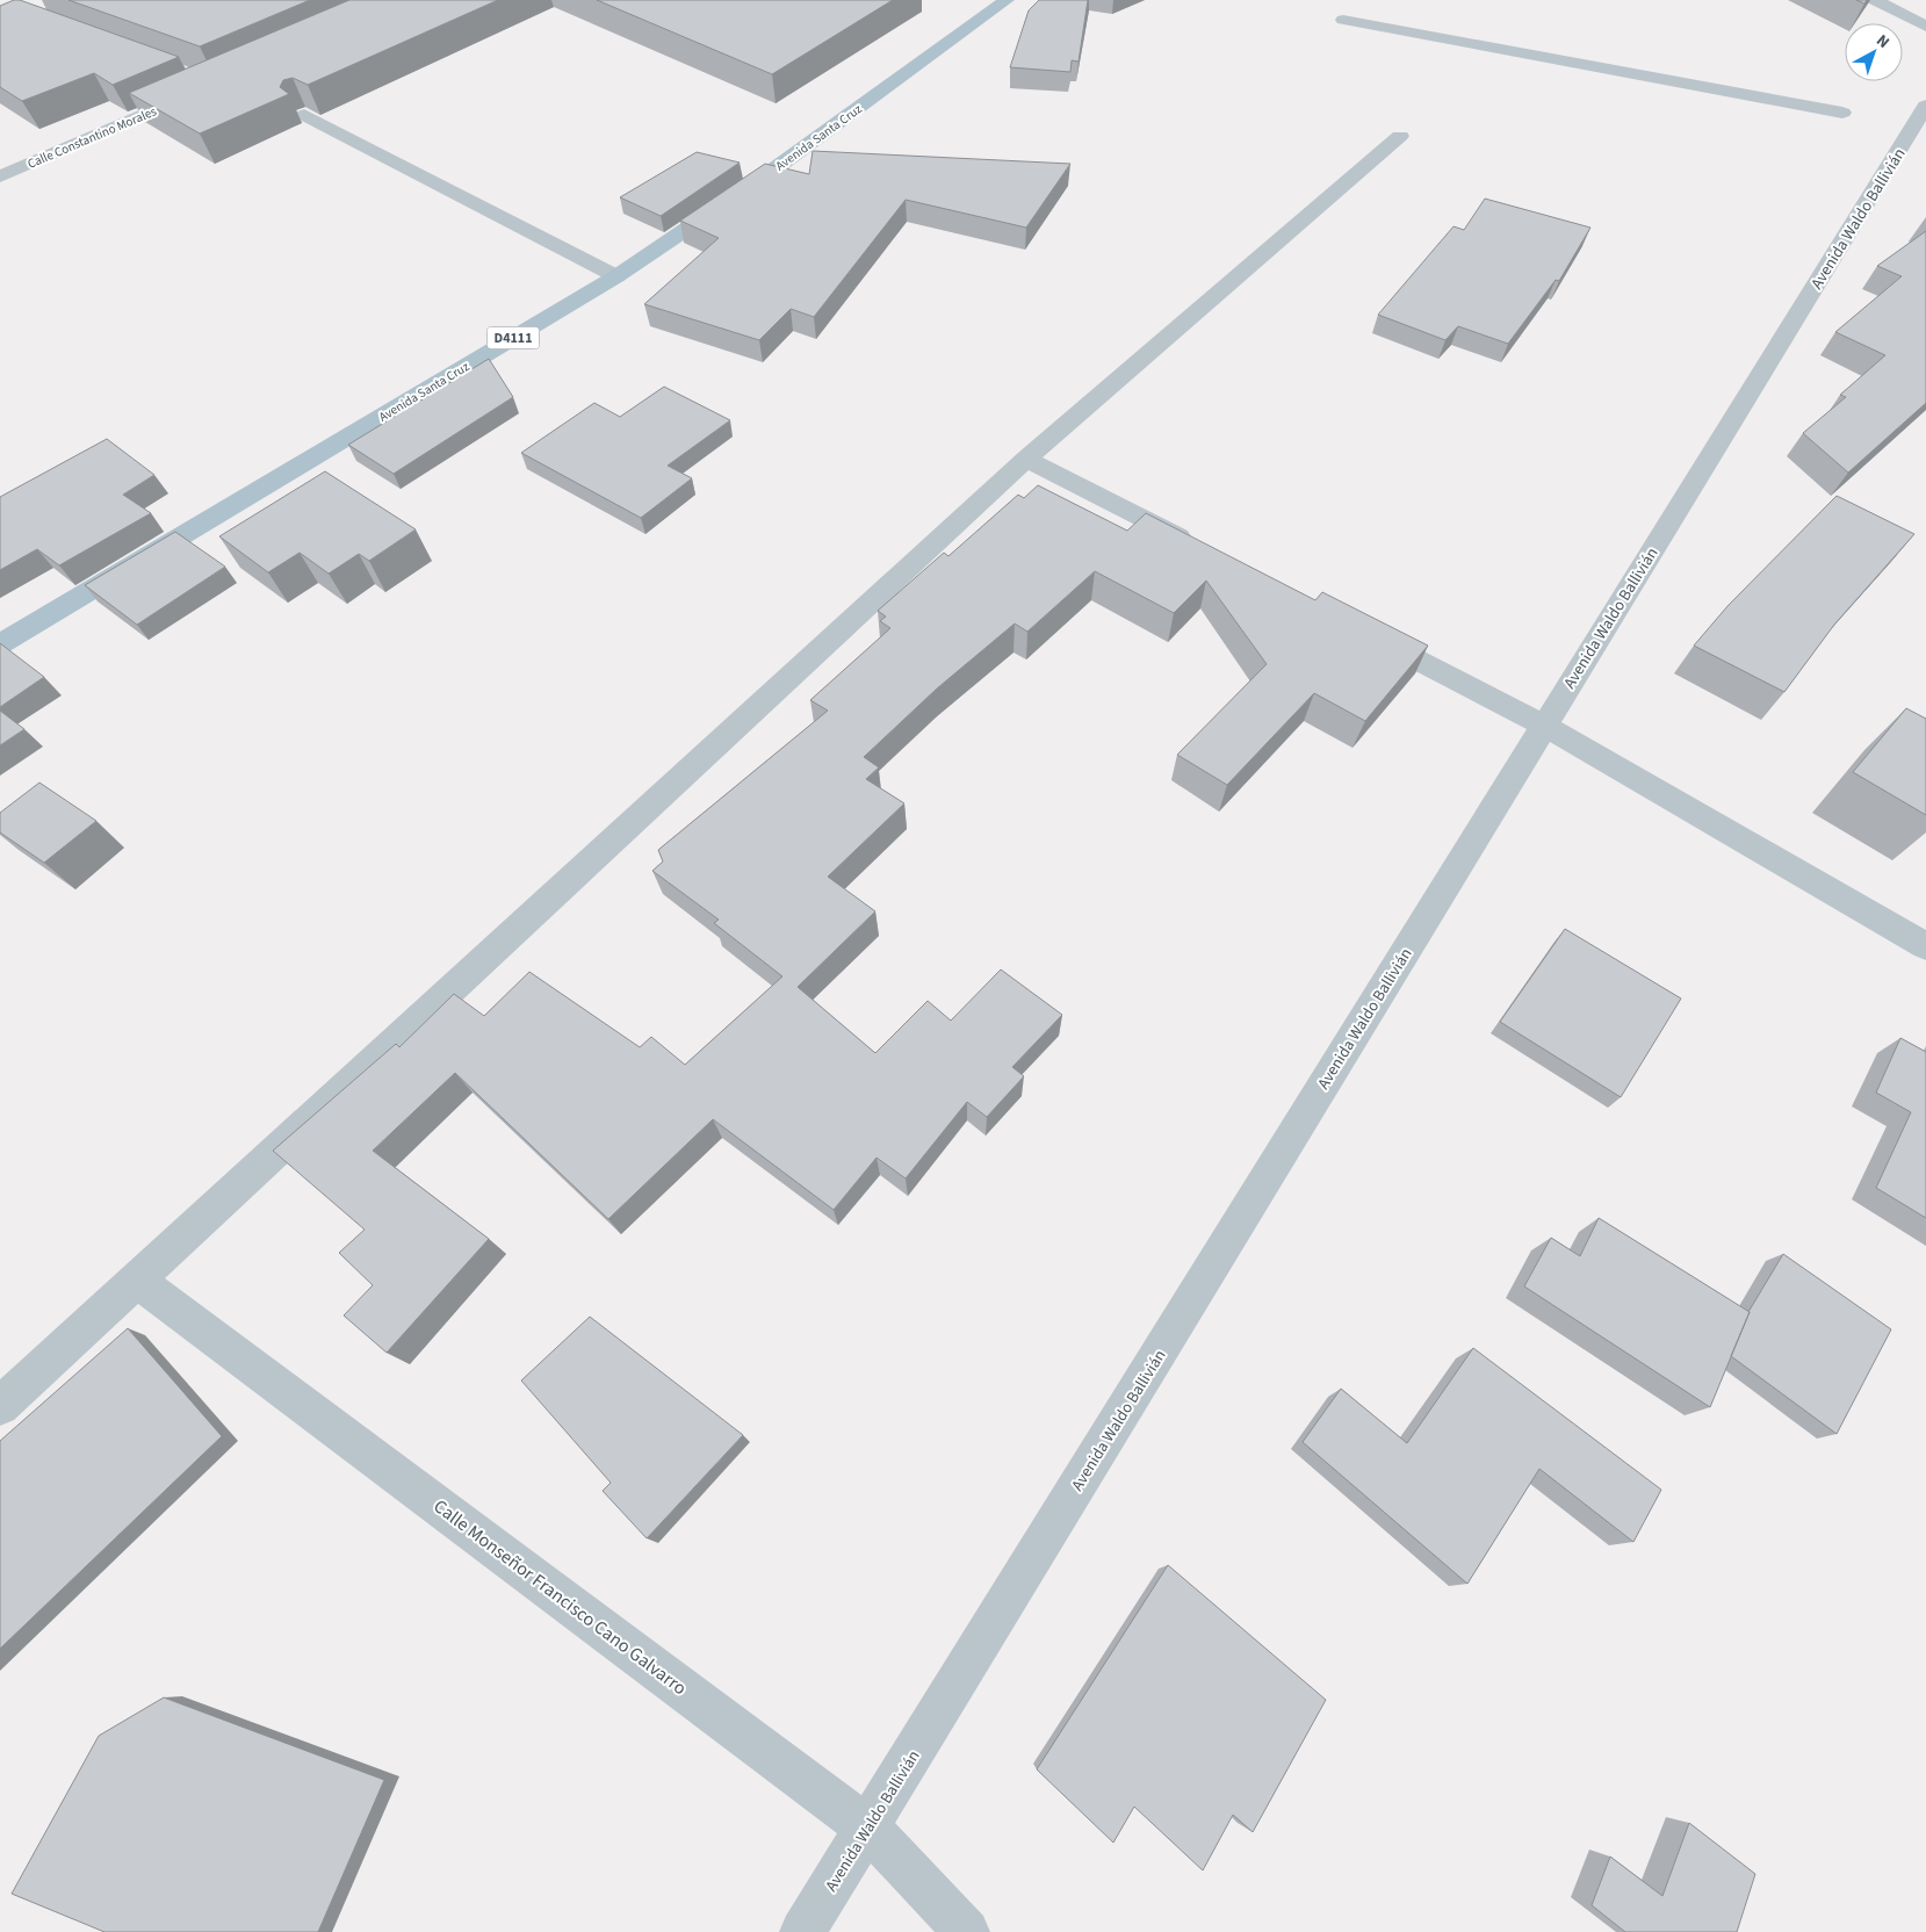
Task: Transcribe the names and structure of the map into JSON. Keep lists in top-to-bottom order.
{
  "streets": {
    "main road": ["Avenida Santa Cruz", "D4111"],
    "street": ["Calle Constantino Morales", "Avenida Waldo Ballivián", "Calle Monseñor Francisco Cano Galvarro"]
  },
  "crossings": [
    ["Avenida Waldo Ballivián", "Calle Monseñor Francisco Cano Galvarro"]
  ],
  "north": "top right"
}
